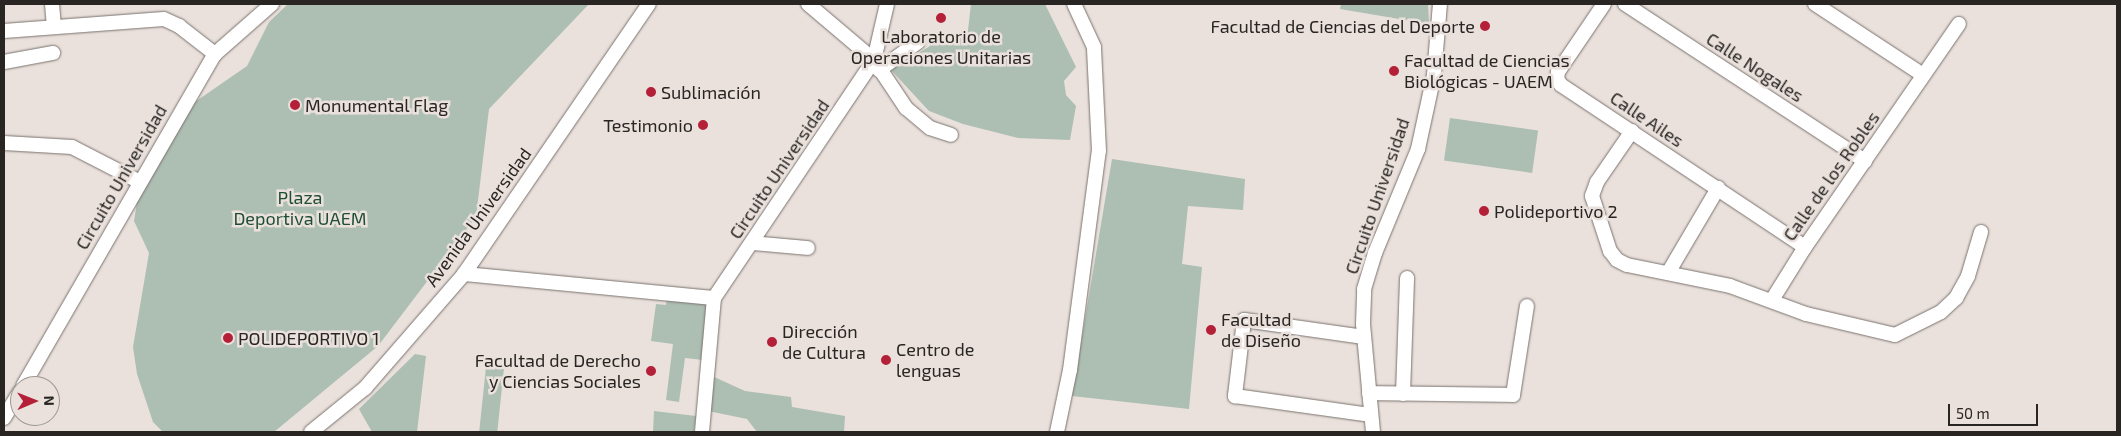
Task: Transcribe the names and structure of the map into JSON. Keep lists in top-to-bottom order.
{
  "streets": {
    "street": [
      "Calle Nogales",
      "Calle Ailes",
      "Circuito Universidad",
      "Calle de los Robles",
      "Avenida Universidad"
    ]
  },
  "crossings": [
    ["Calle Nogales", "Calle de los Robles"],
    ["Calle Ailes", "Calle de los Robles"]
  ],
  "parks": ["Plaza Deportiva UAEM"],
  "places": [
    "Laboratorio de Operaciones Unitarias",
    "Facultad de Ciencias del Deporte",
    "Facultad de Ciencias Biológicas - UAEM",
    "Sublimación",
    "Monumental Flag",
    "Testimonio",
    "Polideportivo 2",
    "Facultad de Diseño",
    "POLIDEPORTIVO 1",
    "Dirección de Cultura",
    "Centro de lenguas",
    "Facultad de Derecho y Ciencias Sociales"
  ],
  "scale_bar": "50 m",
  "north": "right"
}
